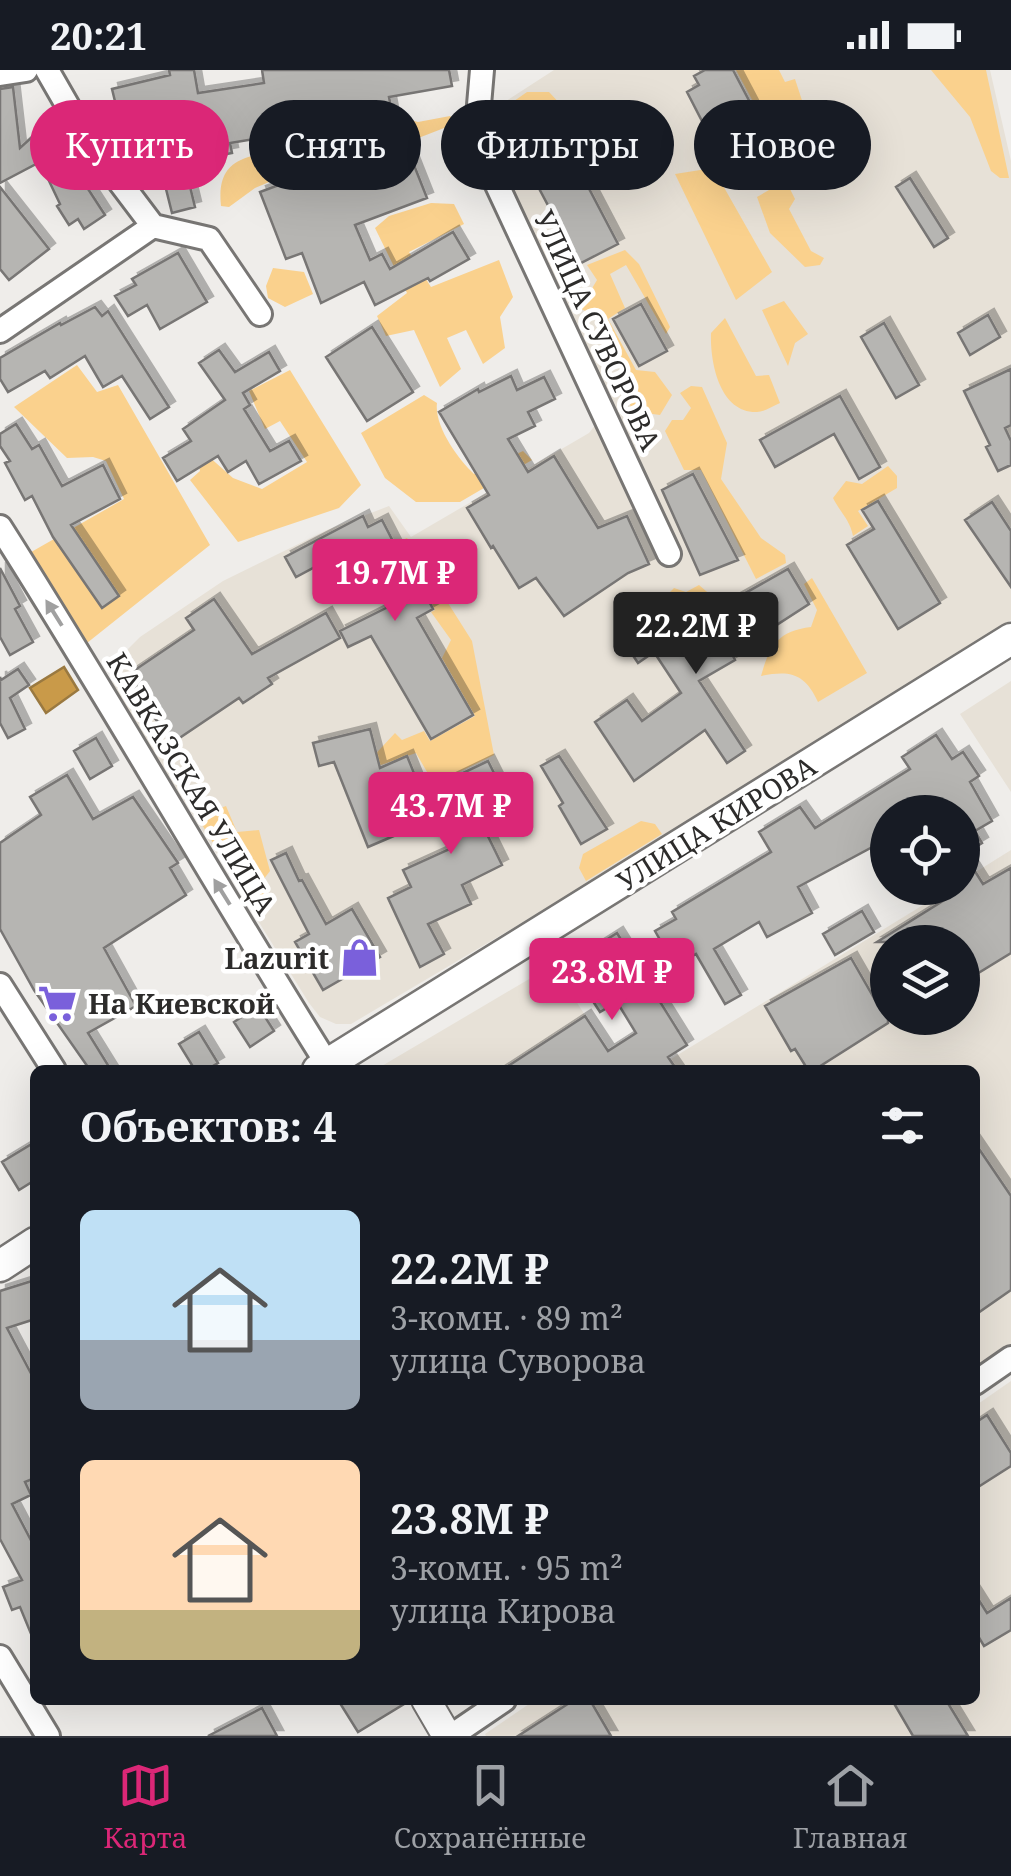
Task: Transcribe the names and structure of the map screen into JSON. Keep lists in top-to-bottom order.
{
  "streets": {
    "main road": ["УЛИЦА КИРОВА"],
    "street": ["УЛИЦА СУВОРОВА", "КАВКАЗСКАЯ УЛИЦА"]
  },
  "one_way": ["КАВКАЗСКАЯ УЛИЦА"],
  "places": {
    "shop": ["Lazurit"],
    "supermarket": ["На Киевской"]
  },
  "page": {
    "status": "20:21",
    "chip": [
      "Купить",
      "Снять",
      "Фильтры",
      "Новое"
    ],
    "price": [
      "19.7M ₽",
      "22.2M ₽",
      "43.7M ₽",
      "23.8M ₽"
    ],
    "heading": "Объектов: 4",
    "list": [
      {
        "name": "22.2M ₽",
        "note": "3-комн. · 89 m² · улица Суворова"
      },
      {
        "name": "23.8M ₽",
        "note": "3-комн. · 95 m² · улица Кирова"
      }
    ],
    "tabs": ["Карта", "Сохранённые", "Главная"]
  }
}
